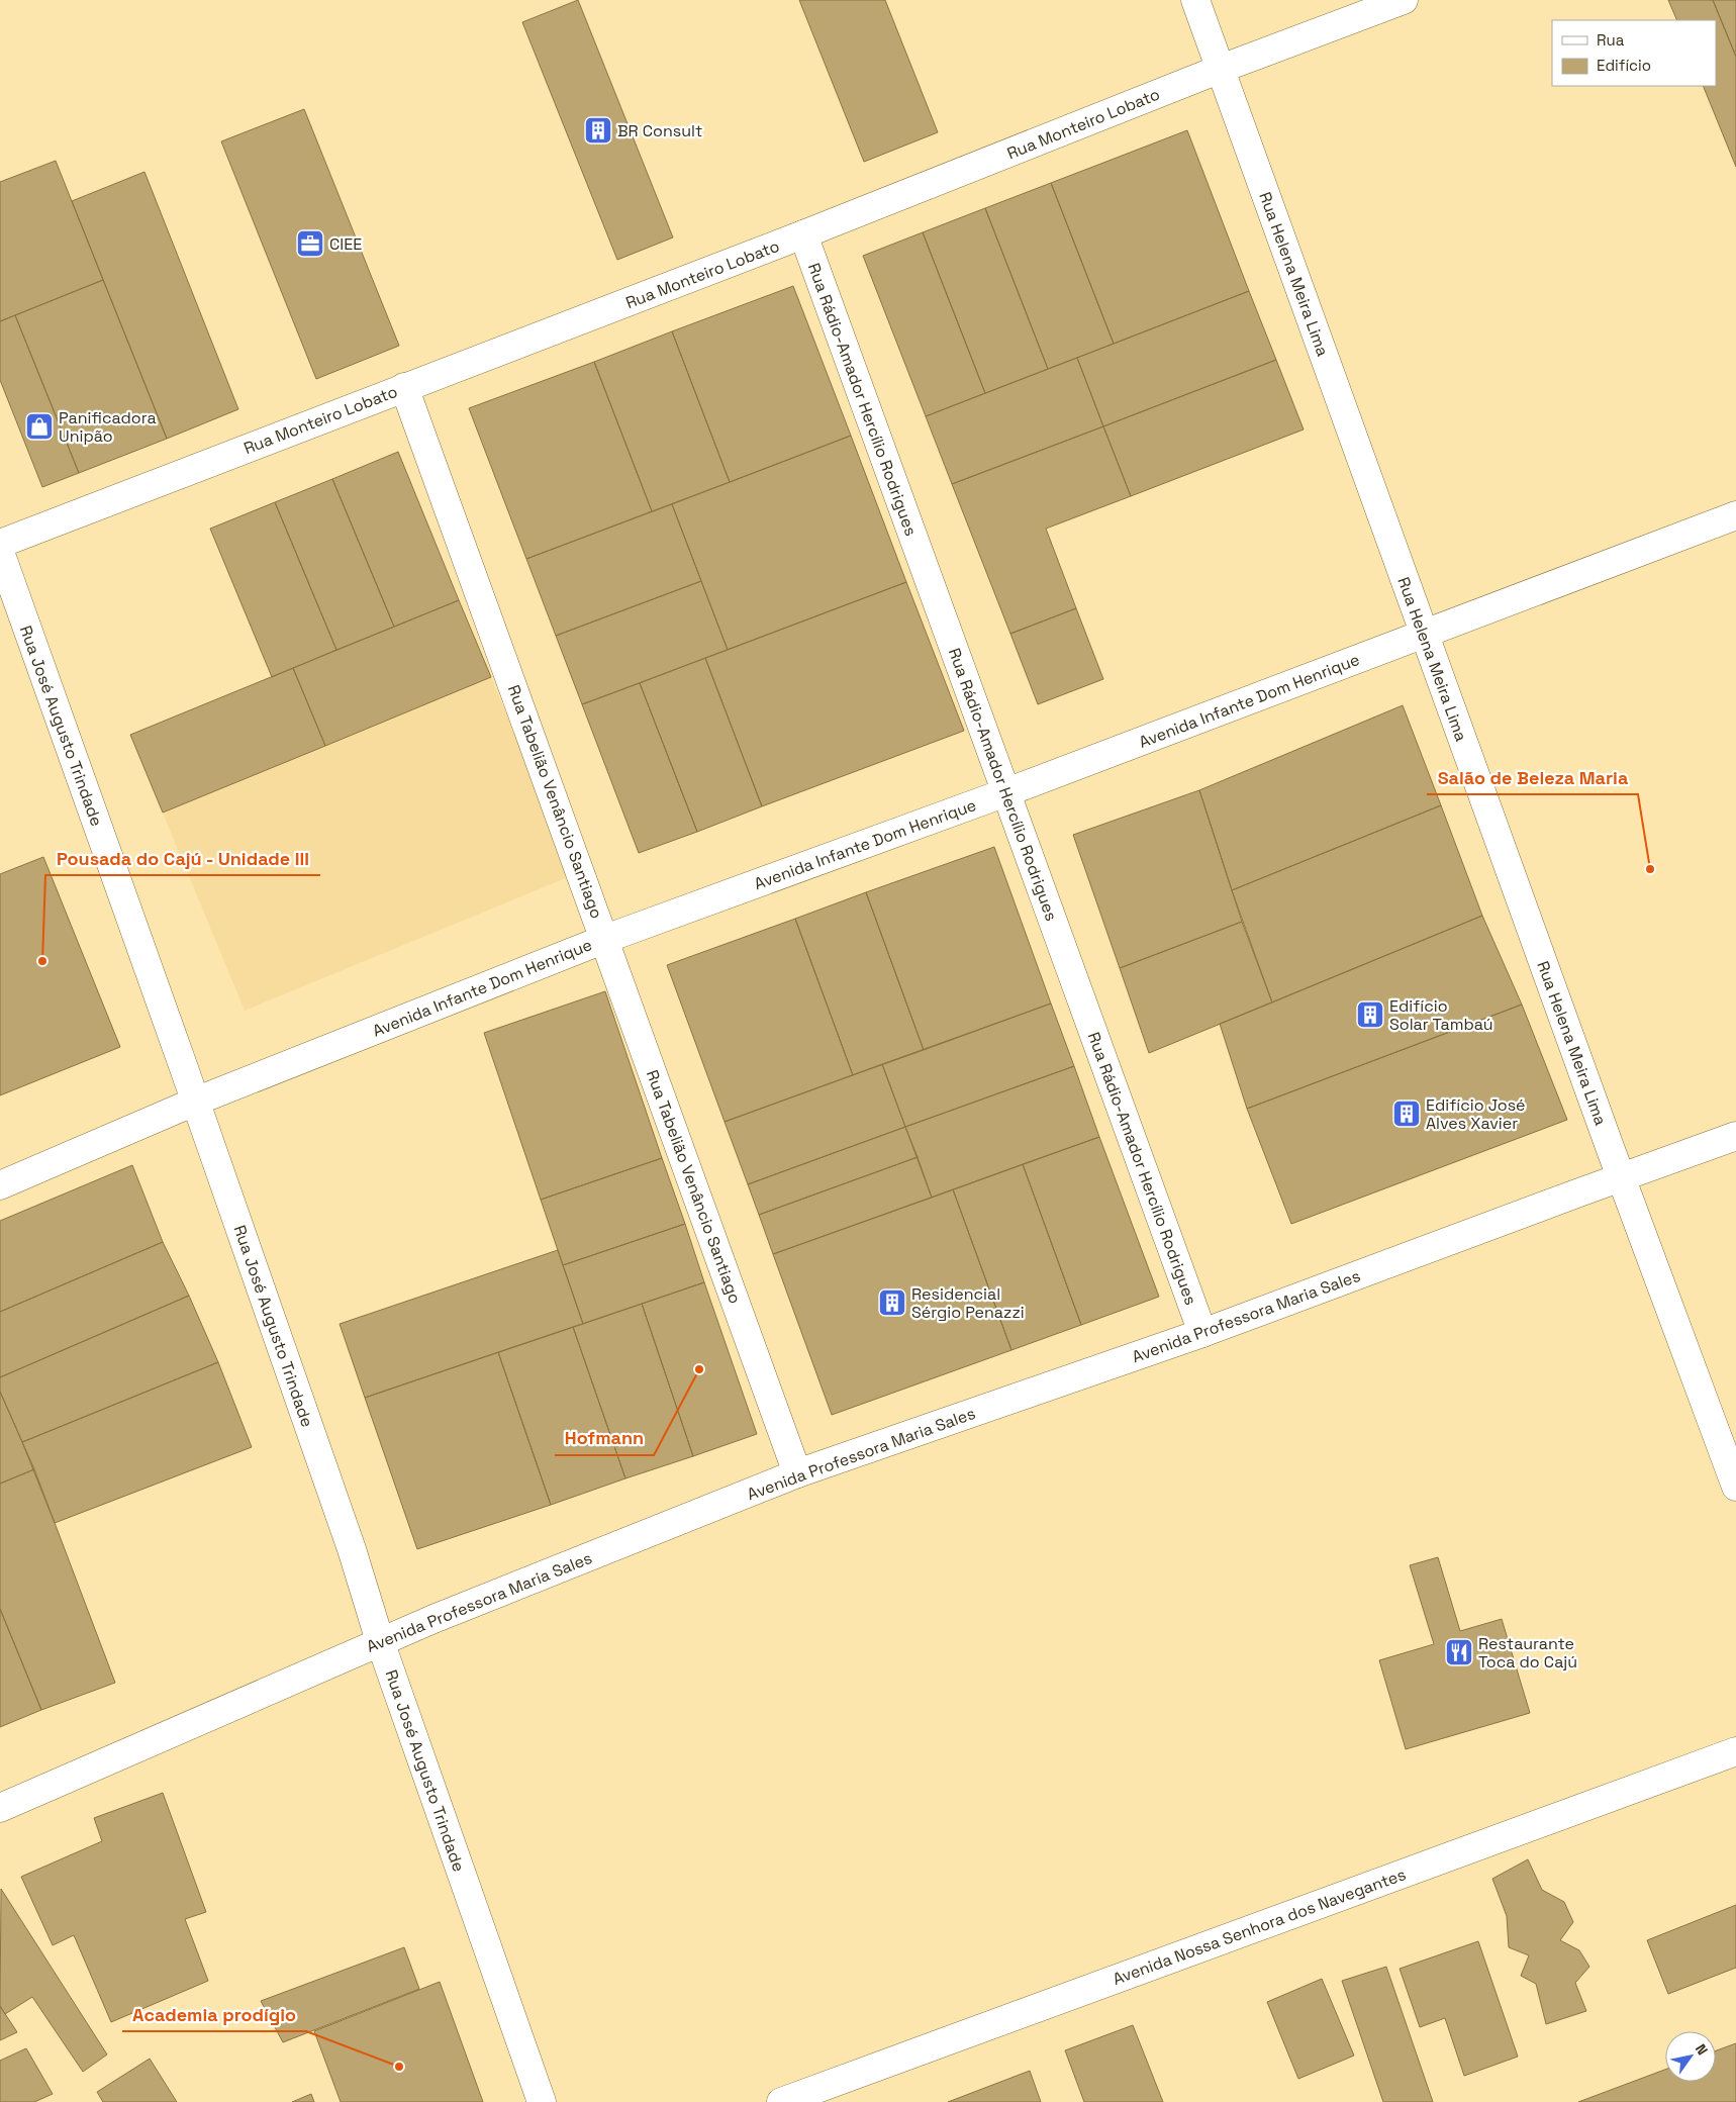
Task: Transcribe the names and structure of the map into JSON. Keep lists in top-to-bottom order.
{
  "streets": {
    "main road": [
      "Rua Monteiro Lobato",
      "Rua Helena Meira Lima",
      "Rua Rádio-Amador Hercílio Rodrigues",
      "Avenida Infante Dom Henrique",
      "Rua José Augusto Trindade",
      "Rua Tabelião Venâncio Santiago",
      "Avenida Professora Maria Sales",
      "Avenida Nossa Senhora dos Navegantes"
    ]
  },
  "crossings": [
    ["Rua Monteiro Lobato", "Rua Helena Meira Lima"],
    ["Rua Monteiro Lobato", "Rua Rádio-Amador Hercílio Rodrigues"],
    ["Rua Monteiro Lobato", "Rua Tabelião Venâncio Santiago"],
    ["Rua Helena Meira Lima", "Avenida Infante Dom Henrique"],
    ["Rua Helena Meira Lima", "Avenida Professora Maria Sales"],
    ["Rua Rádio-Amador Hercílio Rodrigues", "Avenida Infante Dom Henrique"],
    ["Rua Rádio-Amador Hercílio Rodrigues", "Avenida Professora Maria Sales"],
    ["Avenida Infante Dom Henrique", "Rua José Augusto Trindade"],
    ["Avenida Infante Dom Henrique", "Rua Tabelião Venâncio Santiago"],
    ["Rua José Augusto Trindade", "Avenida Professora Maria Sales"],
    ["Rua Tabelião Venâncio Santiago", "Avenida Professora Maria Sales"]
  ],
  "places": {
    "building": [
      "BR Consult",
      "Edifício Solar Tambaú",
      "Edifício José Alves Xavier",
      "Residencial Sérgio Penazzi"
    ],
    "office": ["CIEE"],
    "shop": ["Panificadora Unipão"],
    "other": [
      "Salão de Beleza Maria",
      "Pousada do Cajú - Unidade III",
      "Hofmann",
      "Academia prodígio"
    ],
    "restaurant": ["Restaurante Toca do Cajú"]
  },
  "legend": ["Rua", "Edifício"],
  "north": "top right"
}
